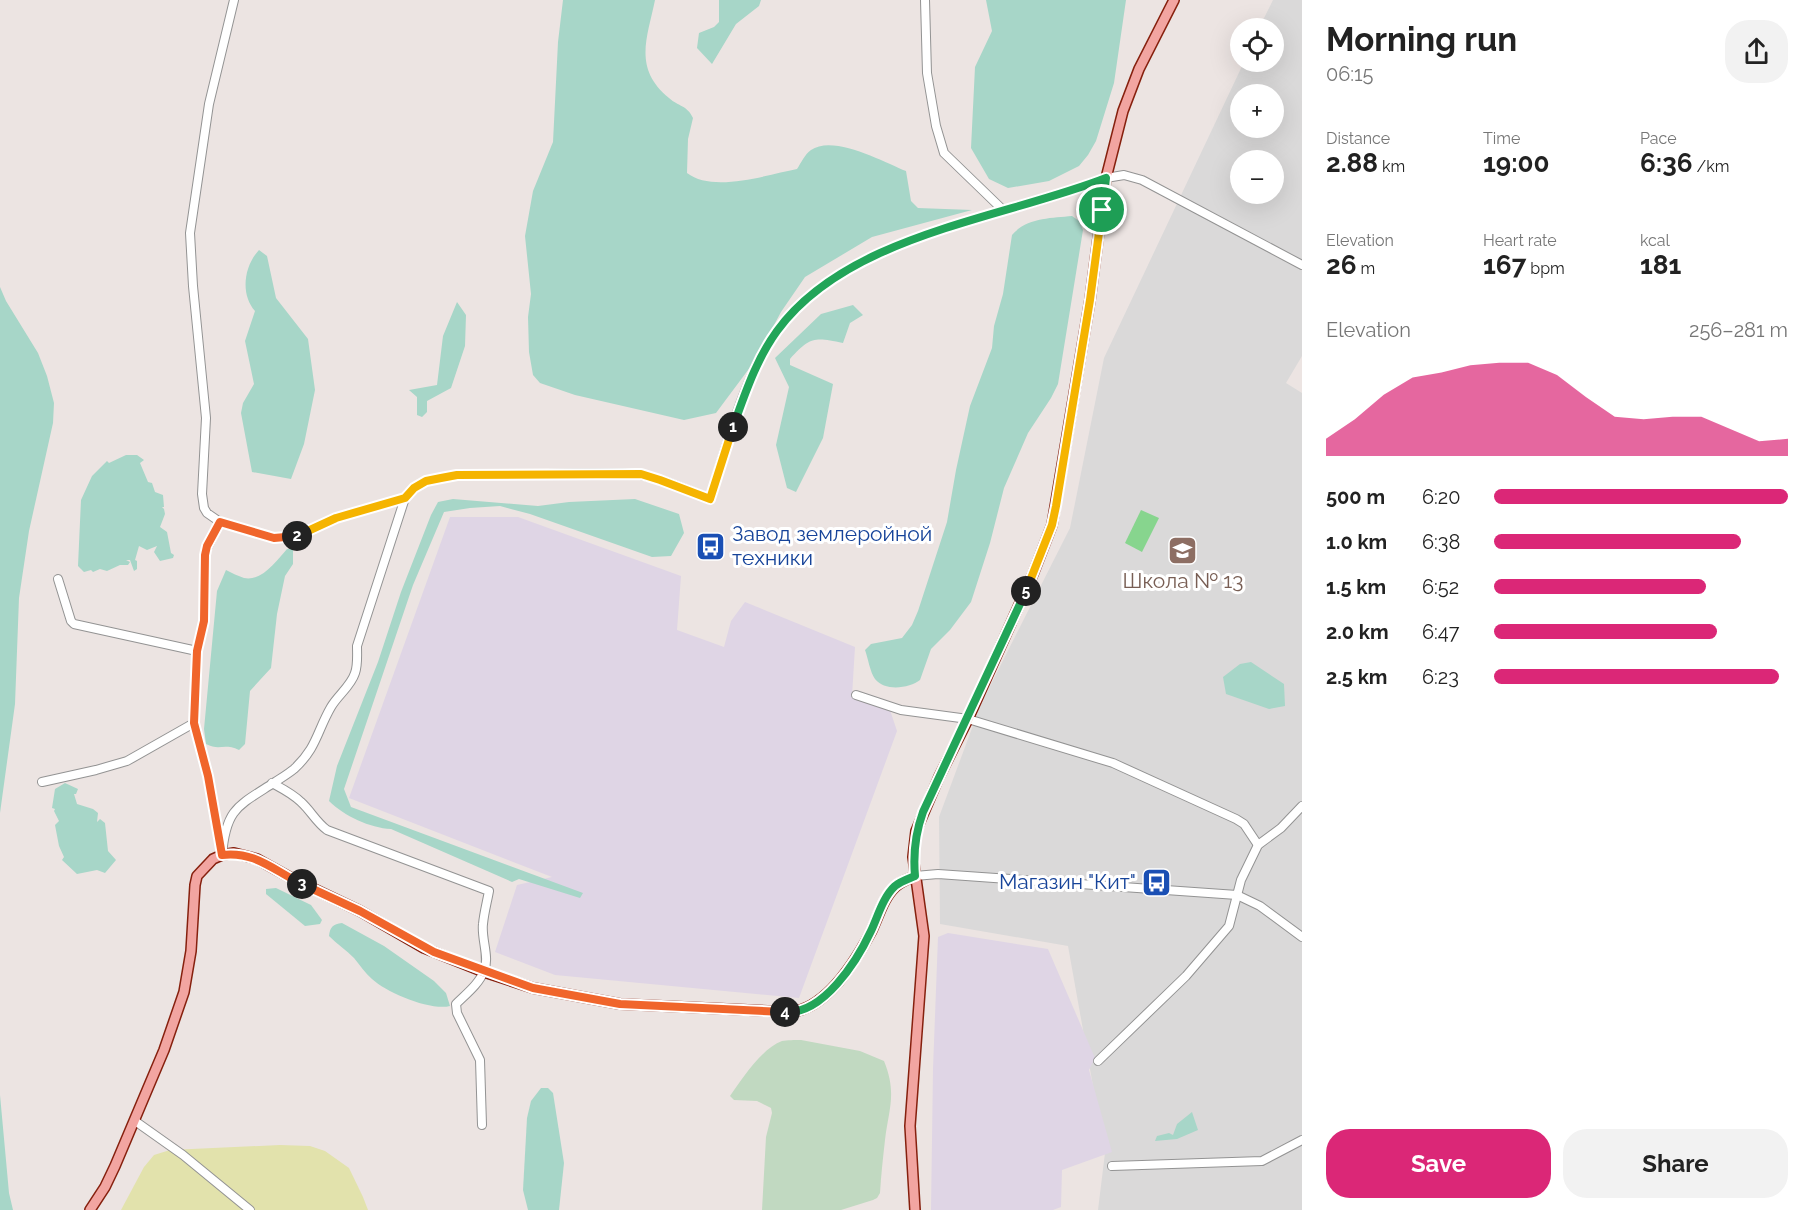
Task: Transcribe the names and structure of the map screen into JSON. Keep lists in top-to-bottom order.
{
  "places": {
    "bus stop": ["Завод землеройной техники", "Магазин \"Кит\""],
    "school or university": ["Школа № 13"]
  },
  "page": {
    "heading": ["Morning run", "06:15"],
    "map_buttons": ["+", "−"],
    "stats": [
      ["Distance", "2.88 km"],
      ["Time", "19:00"],
      ["Pace", "6:36 /km"],
      ["Elevation", "26 m"],
      ["Heart rate", "167 bpm"],
      ["kcal", "181"]
    ],
    "chart": ["Elevation", "256–281 m"],
    "pins": [
      "1",
      "2",
      "5",
      "3",
      "4"
    ],
    "list": [
      {
        "name": "500 m",
        "note": "6:20"
      },
      {
        "name": "1.0 km",
        "note": "6:38"
      },
      {
        "name": "1.5 km",
        "note": "6:52"
      },
      {
        "name": "2.0 km",
        "note": "6:47"
      },
      {
        "name": "2.5 km",
        "note": "6:23"
      }
    ],
    "buttons": ["Save", "Share"]
  }
}
